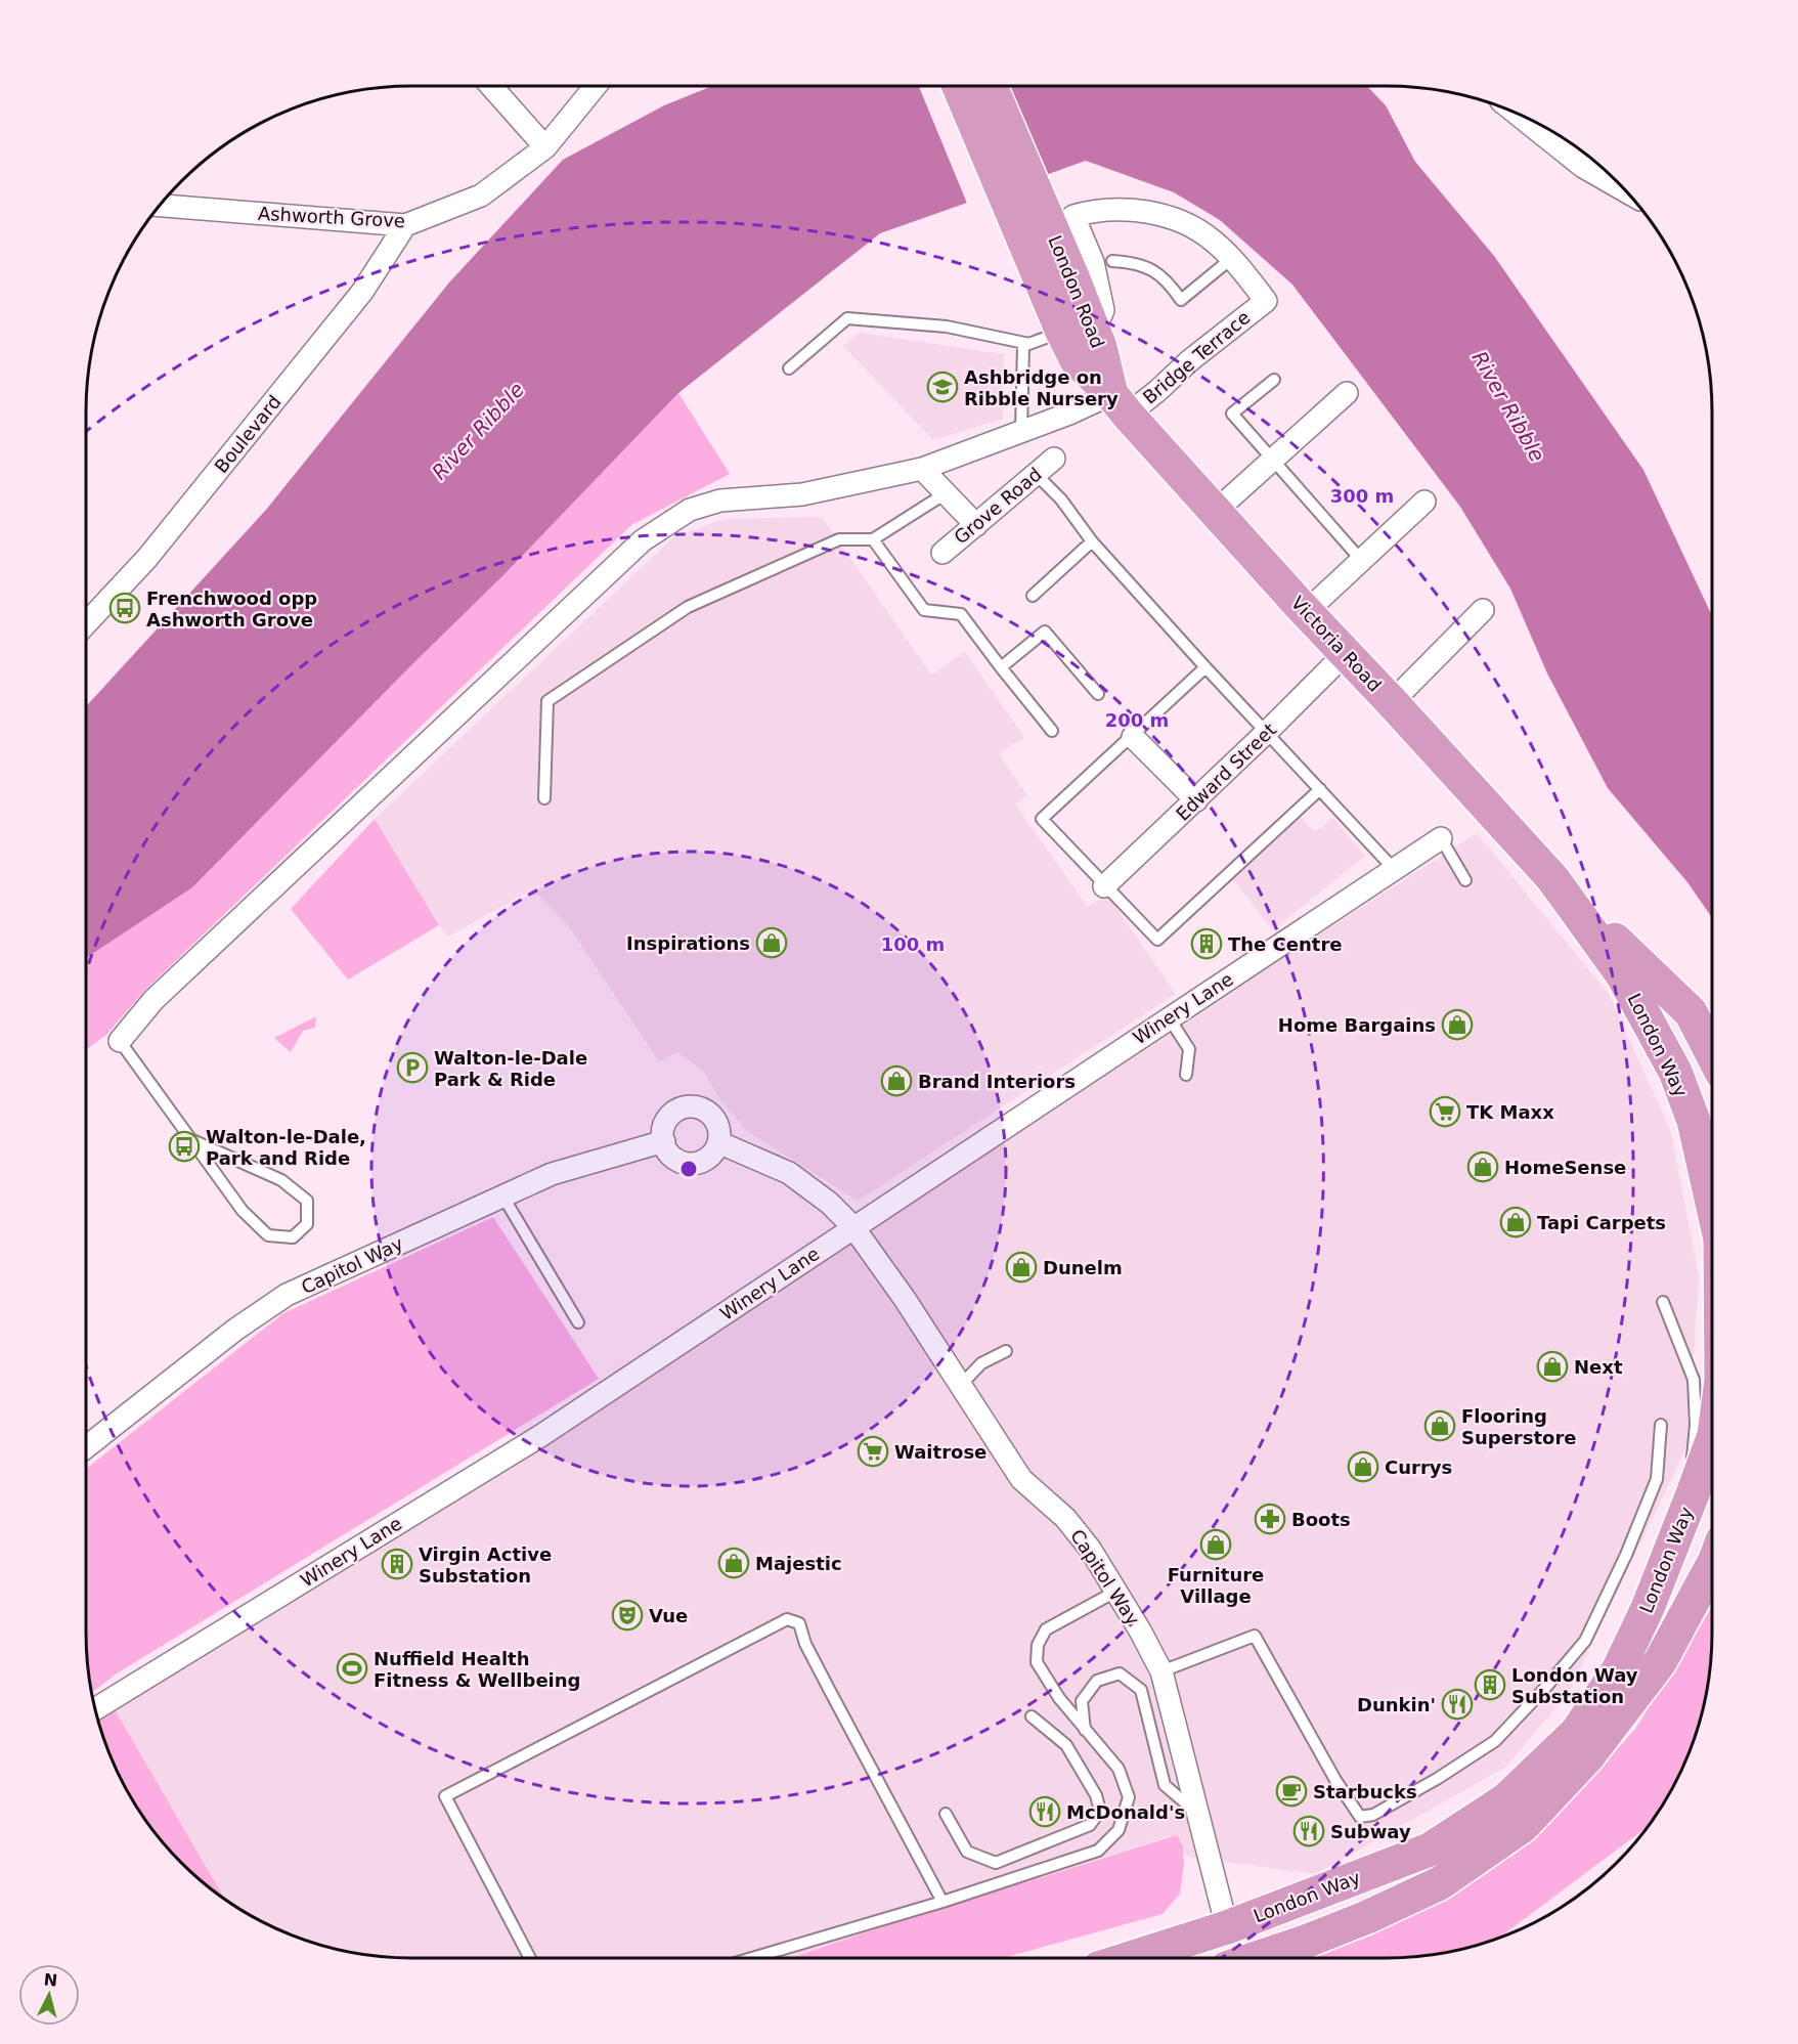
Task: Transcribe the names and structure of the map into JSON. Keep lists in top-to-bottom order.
{
  "streets": {
    "highway": ["London Road", "Victoria Road", "London Way"],
    "street": [
      "Ashworth Grove",
      "Bridge Terrace",
      "Boulevard",
      "Grove Road",
      "Edward Street",
      "Winery Lane",
      "Capitol Way"
    ]
  },
  "crossings": [
    ["Ashworth Grove", "Boulevard"],
    ["London Road", "Bridge Terrace"],
    ["London Road", "Victoria Road"],
    ["Bridge Terrace", "Victoria Road"],
    ["Victoria Road", "Edward Street"],
    ["Victoria Road", "London Way"],
    ["Winery Lane", "Capitol Way"],
    ["London Way", "Capitol Way"]
  ],
  "water": ["River Ribble"],
  "places": {
    "school or university": ["Ashbridge on Ribble Nursery"],
    "bus stop": ["Frenchwood opp Ashworth Grove", "Walton-le-Dale, Park and Ride"],
    "shop": [
      "Inspirations",
      "Home Bargains",
      "Brand Interiors",
      "HomeSense",
      "Tapi Carpets",
      "Dunelm",
      "Next",
      "Flooring Superstore",
      "Currys",
      "Furniture Village",
      "Majestic"
    ],
    "building": ["The Centre", "Virgin Active Substation", "London Way Substation"],
    "parking": ["Walton-le-Dale Park & Ride"],
    "supermarket": ["TK Maxx", "Waitrose"],
    "pharmacy": ["Boots"],
    "theatre": ["Vue"],
    "sports": ["Nuffield Health Fitness & Wellbeing"],
    "restaurant": ["Dunkin'", "McDonald's", "Subway"],
    "cafe": ["Starbucks"]
  },
  "north": "top",
  "rings": ["300 m", "200 m", "100 m"]
}
